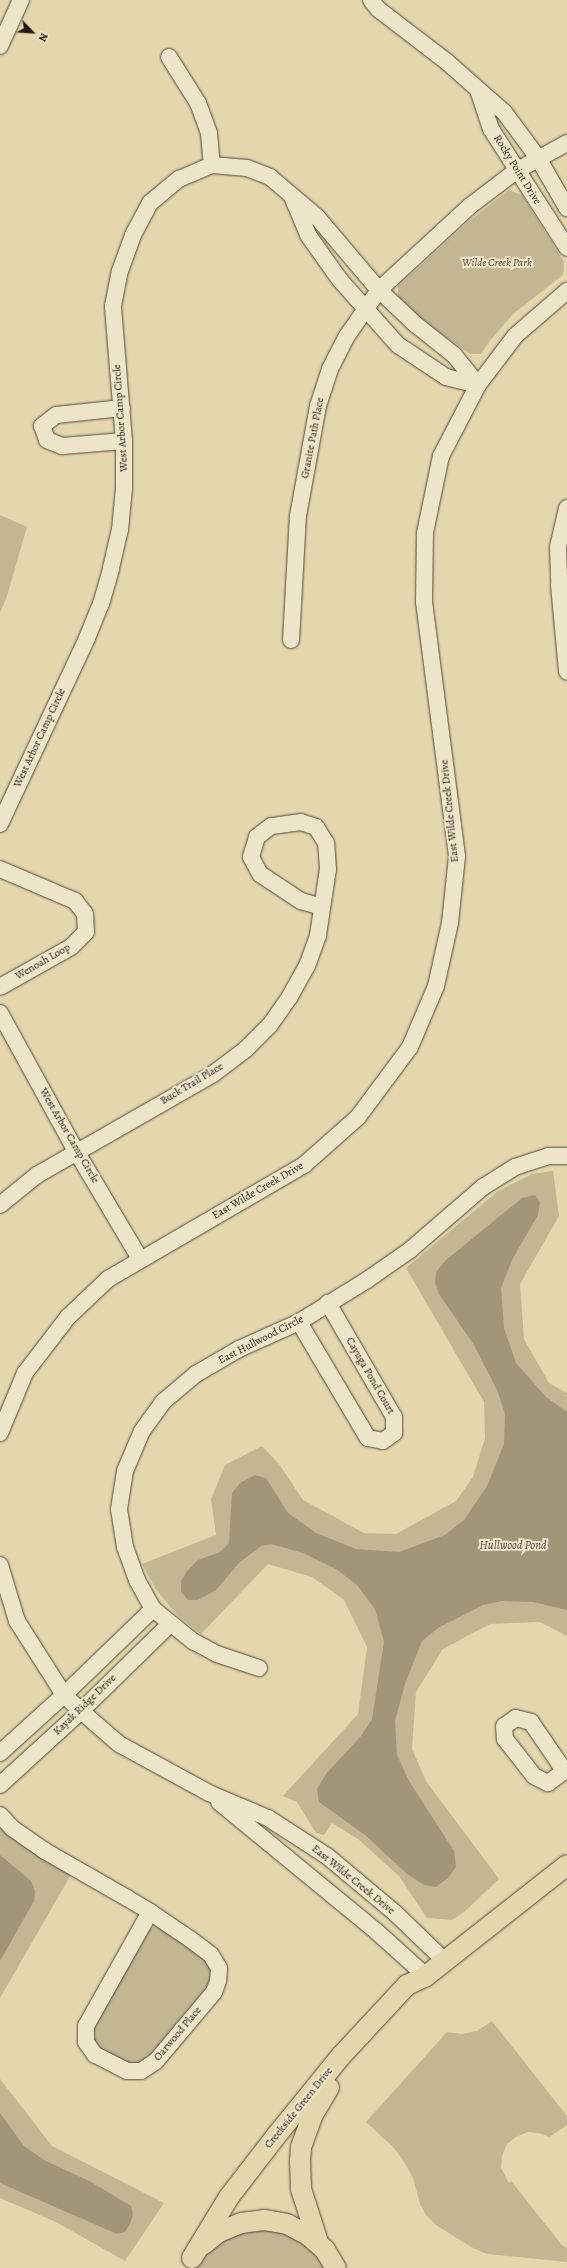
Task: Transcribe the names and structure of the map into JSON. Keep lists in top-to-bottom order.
{
  "streets": {
    "main road": ["Creekside Green Drive"],
    "street": [
      "Rocky Point Drive",
      "West Arbor Camp Circle",
      "Granite Path Place",
      "East Wilde Creek Drive",
      "Wenoah Loop",
      "Buck Trail Place",
      "East Hullwood Circle",
      "Cayuga Pond Court",
      "Kayak Ridge Drive",
      "Oarwood Place"
    ]
  },
  "crossings": [
    ["Rocky Point Drive", "Granite Path Place"],
    ["West Arbor Camp Circle", "Granite Path Place"],
    ["West Arbor Camp Circle", "East Wilde Creek Drive"],
    ["West Arbor Camp Circle", "Buck Trail Place"],
    ["East Wilde Creek Drive", "Kayak Ridge Drive"],
    ["East Wilde Creek Drive", "Creekside Green Drive"],
    ["East Hullwood Circle", "Cayuga Pond Court"],
    ["East Hullwood Circle", "Kayak Ridge Drive"]
  ],
  "water": ["Hullwood Pond"],
  "parks": ["Wilde Creek Park"],
  "north": "bottom right"
}
